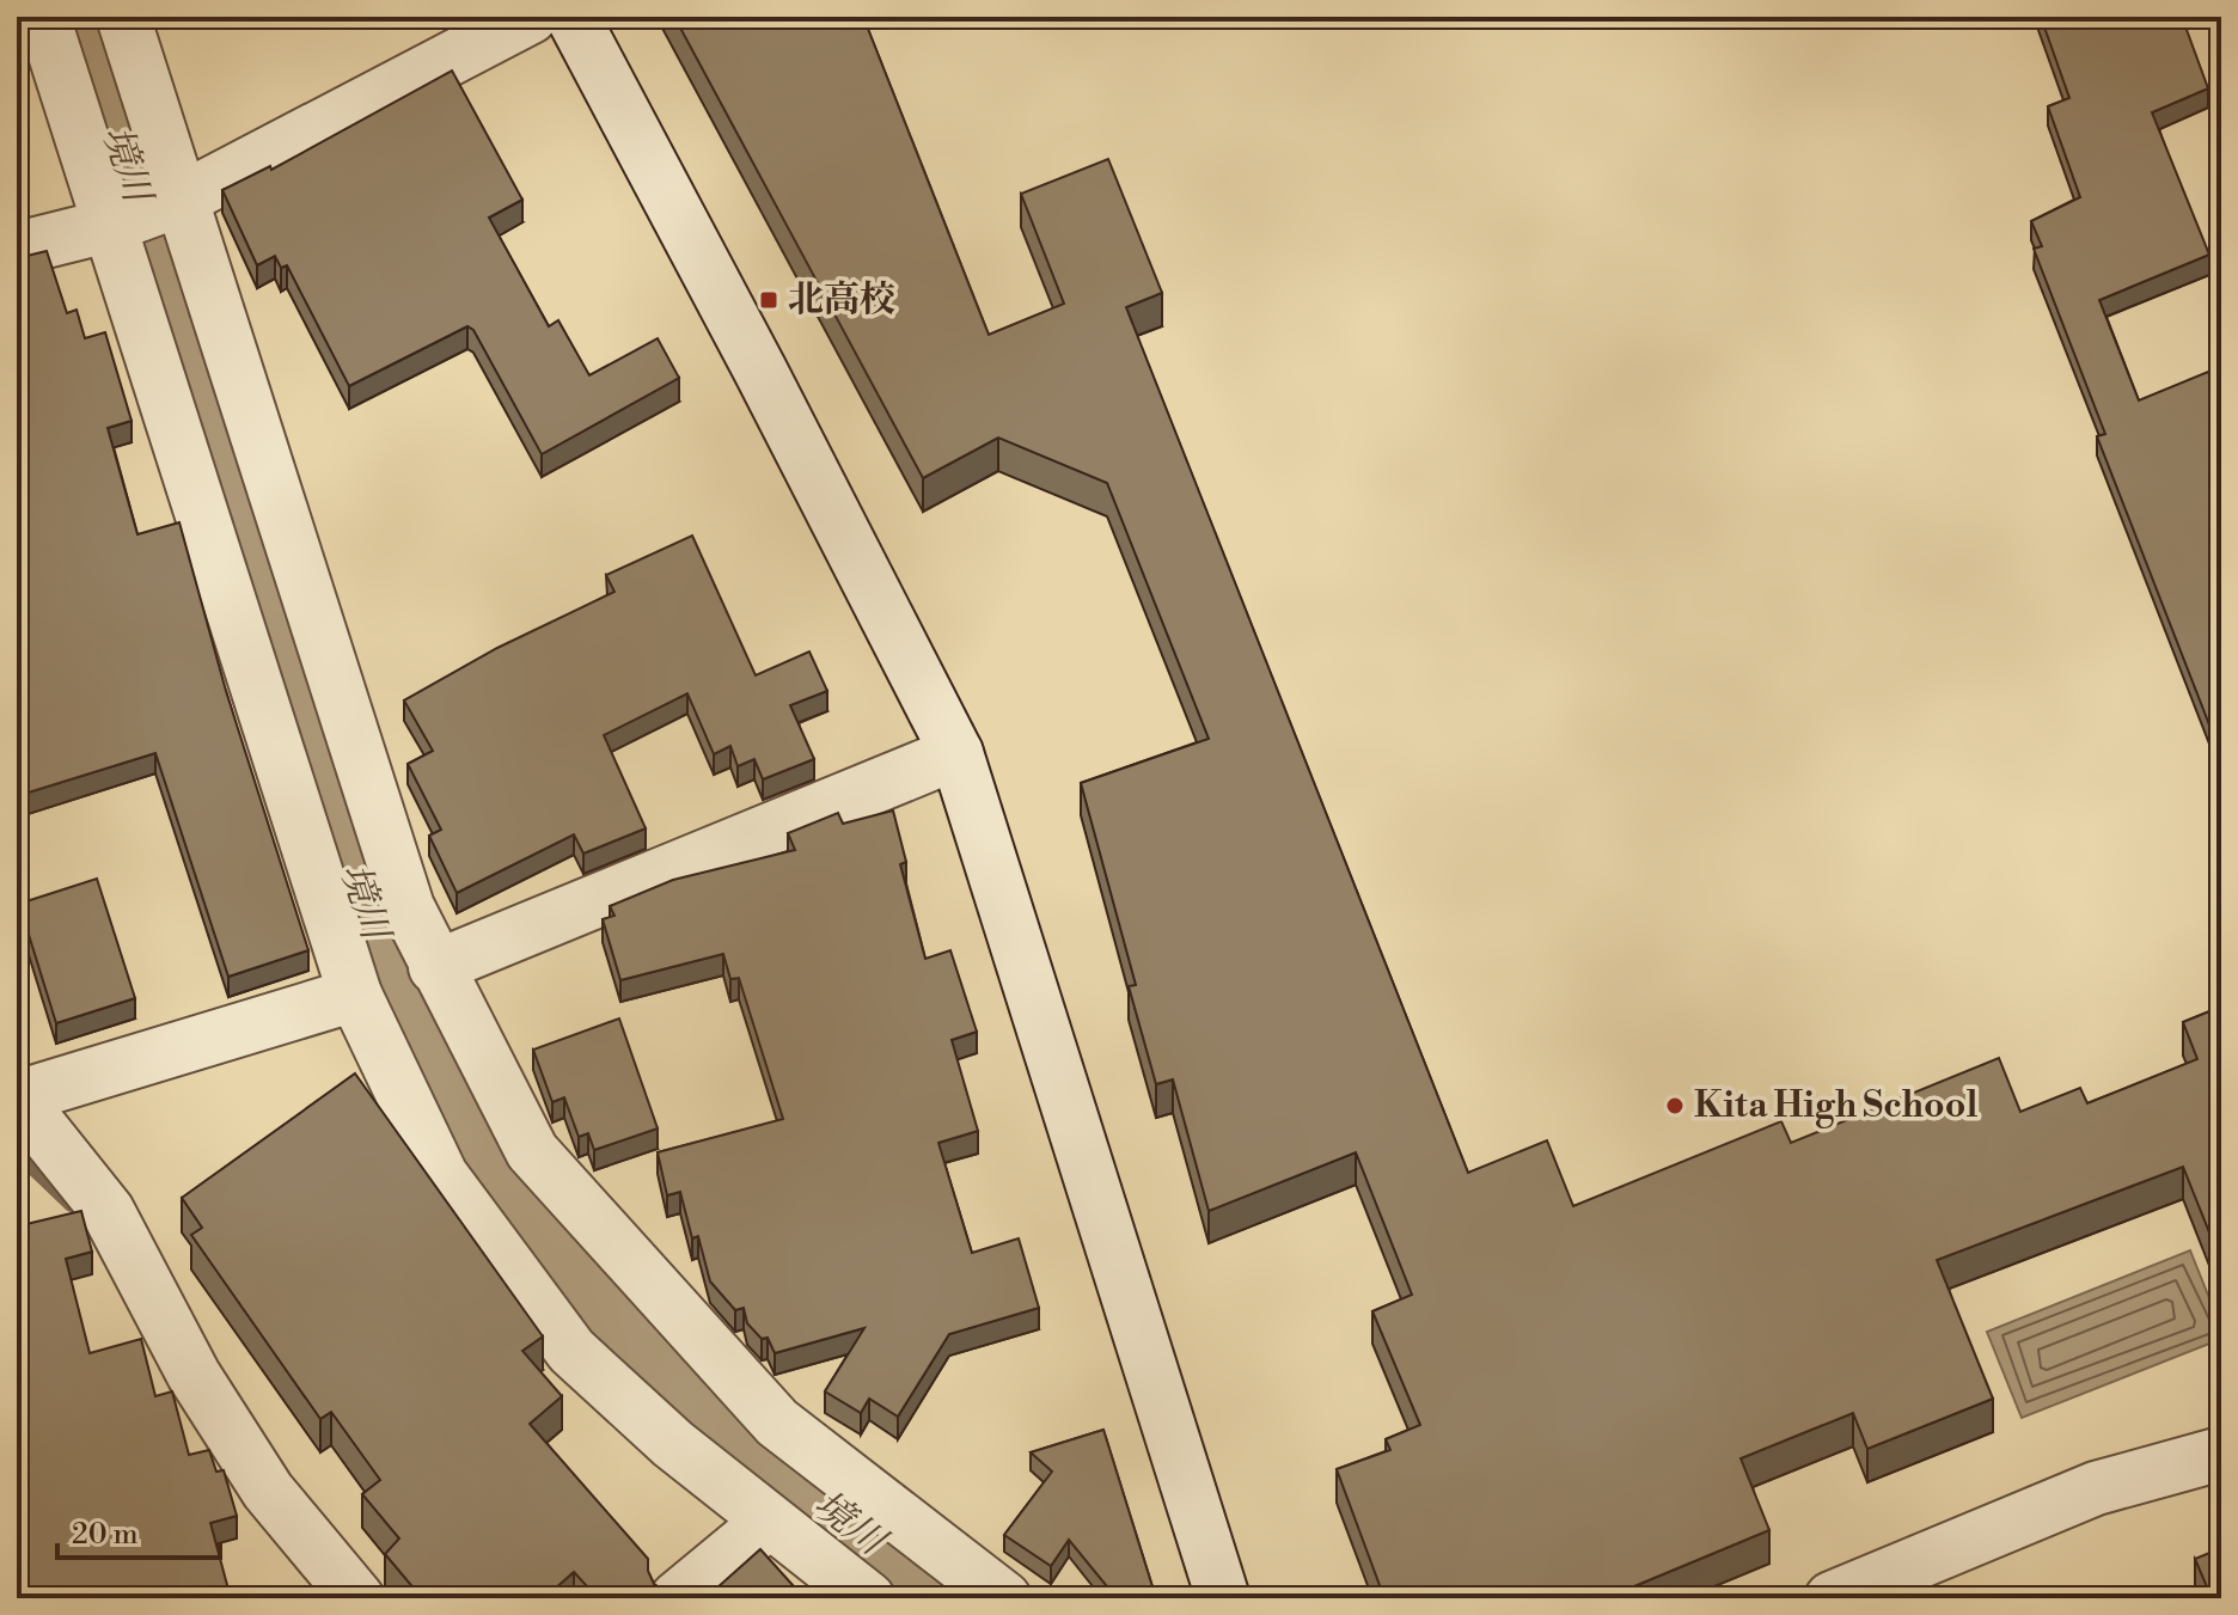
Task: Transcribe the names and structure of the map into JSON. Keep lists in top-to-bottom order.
{
  "water": ["境川"],
  "places": {
    "transit": ["北高校"],
    "other": ["Kita High School"]
  },
  "scale_bar": "20 m"
}
